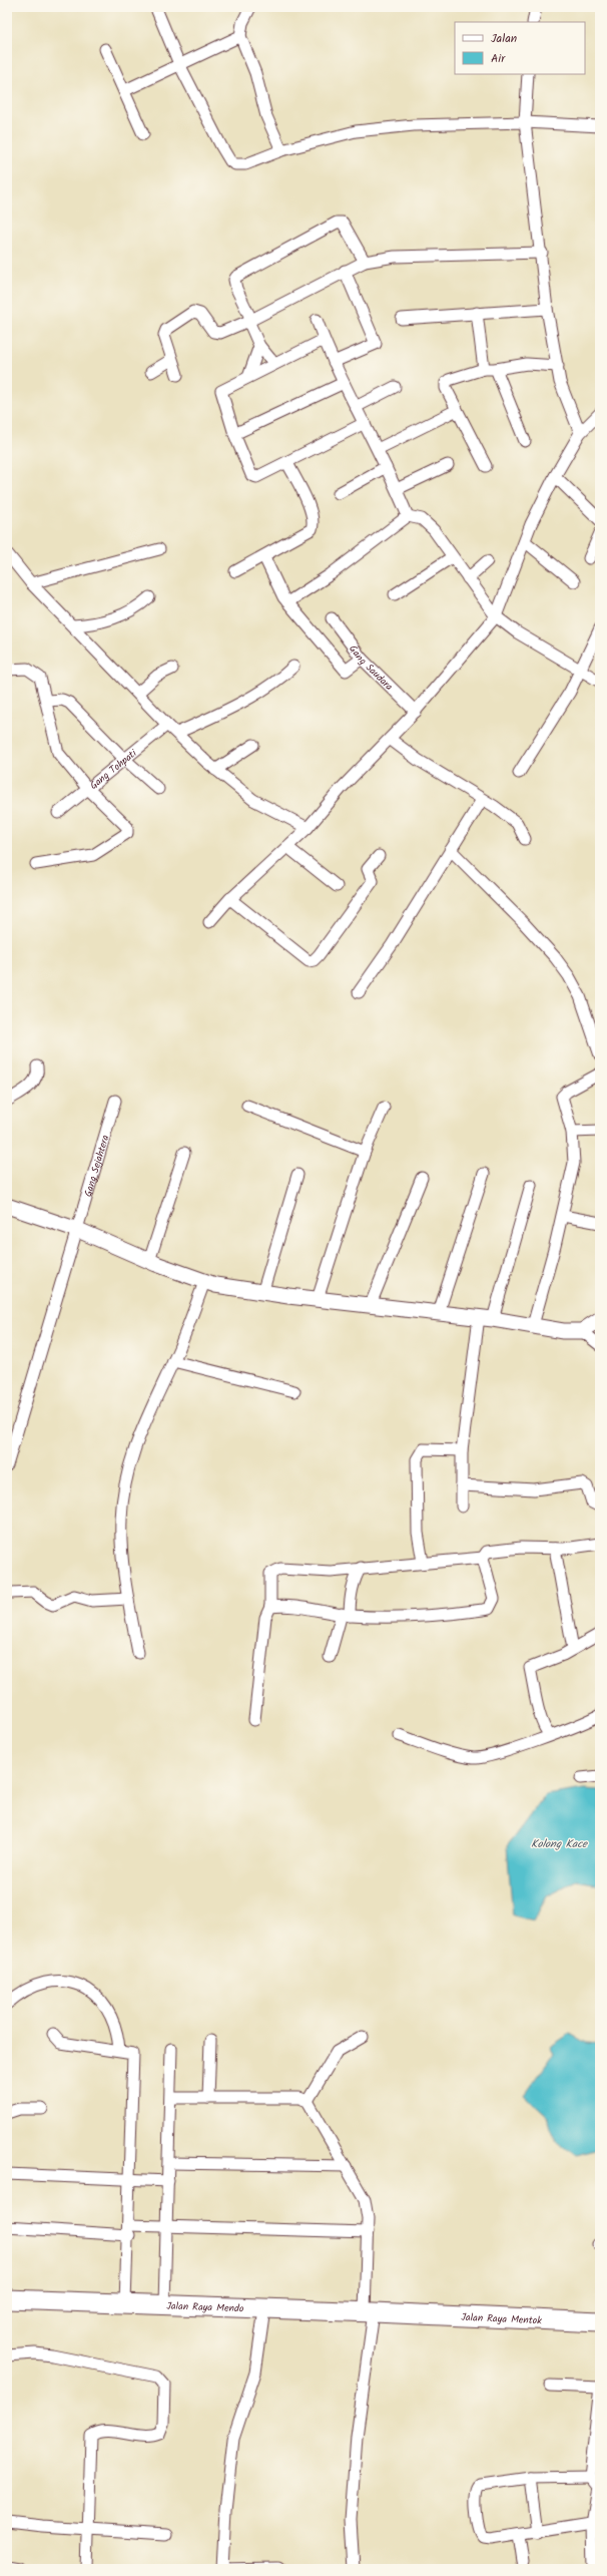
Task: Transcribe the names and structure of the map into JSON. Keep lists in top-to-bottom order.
{
  "streets": {
    "highway": ["Jalan Raya Mendo", "Jalan Raya Mentok"],
    "street": ["Gang Saudara", "Gang Tohpati", "Gang Sejahtera"]
  },
  "crossings": [
    ["Jalan Raya Mendo", "Jalan Raya Mentok"]
  ],
  "water": ["Kolong Kace"],
  "legend": ["Jalan", "Air"]
}
